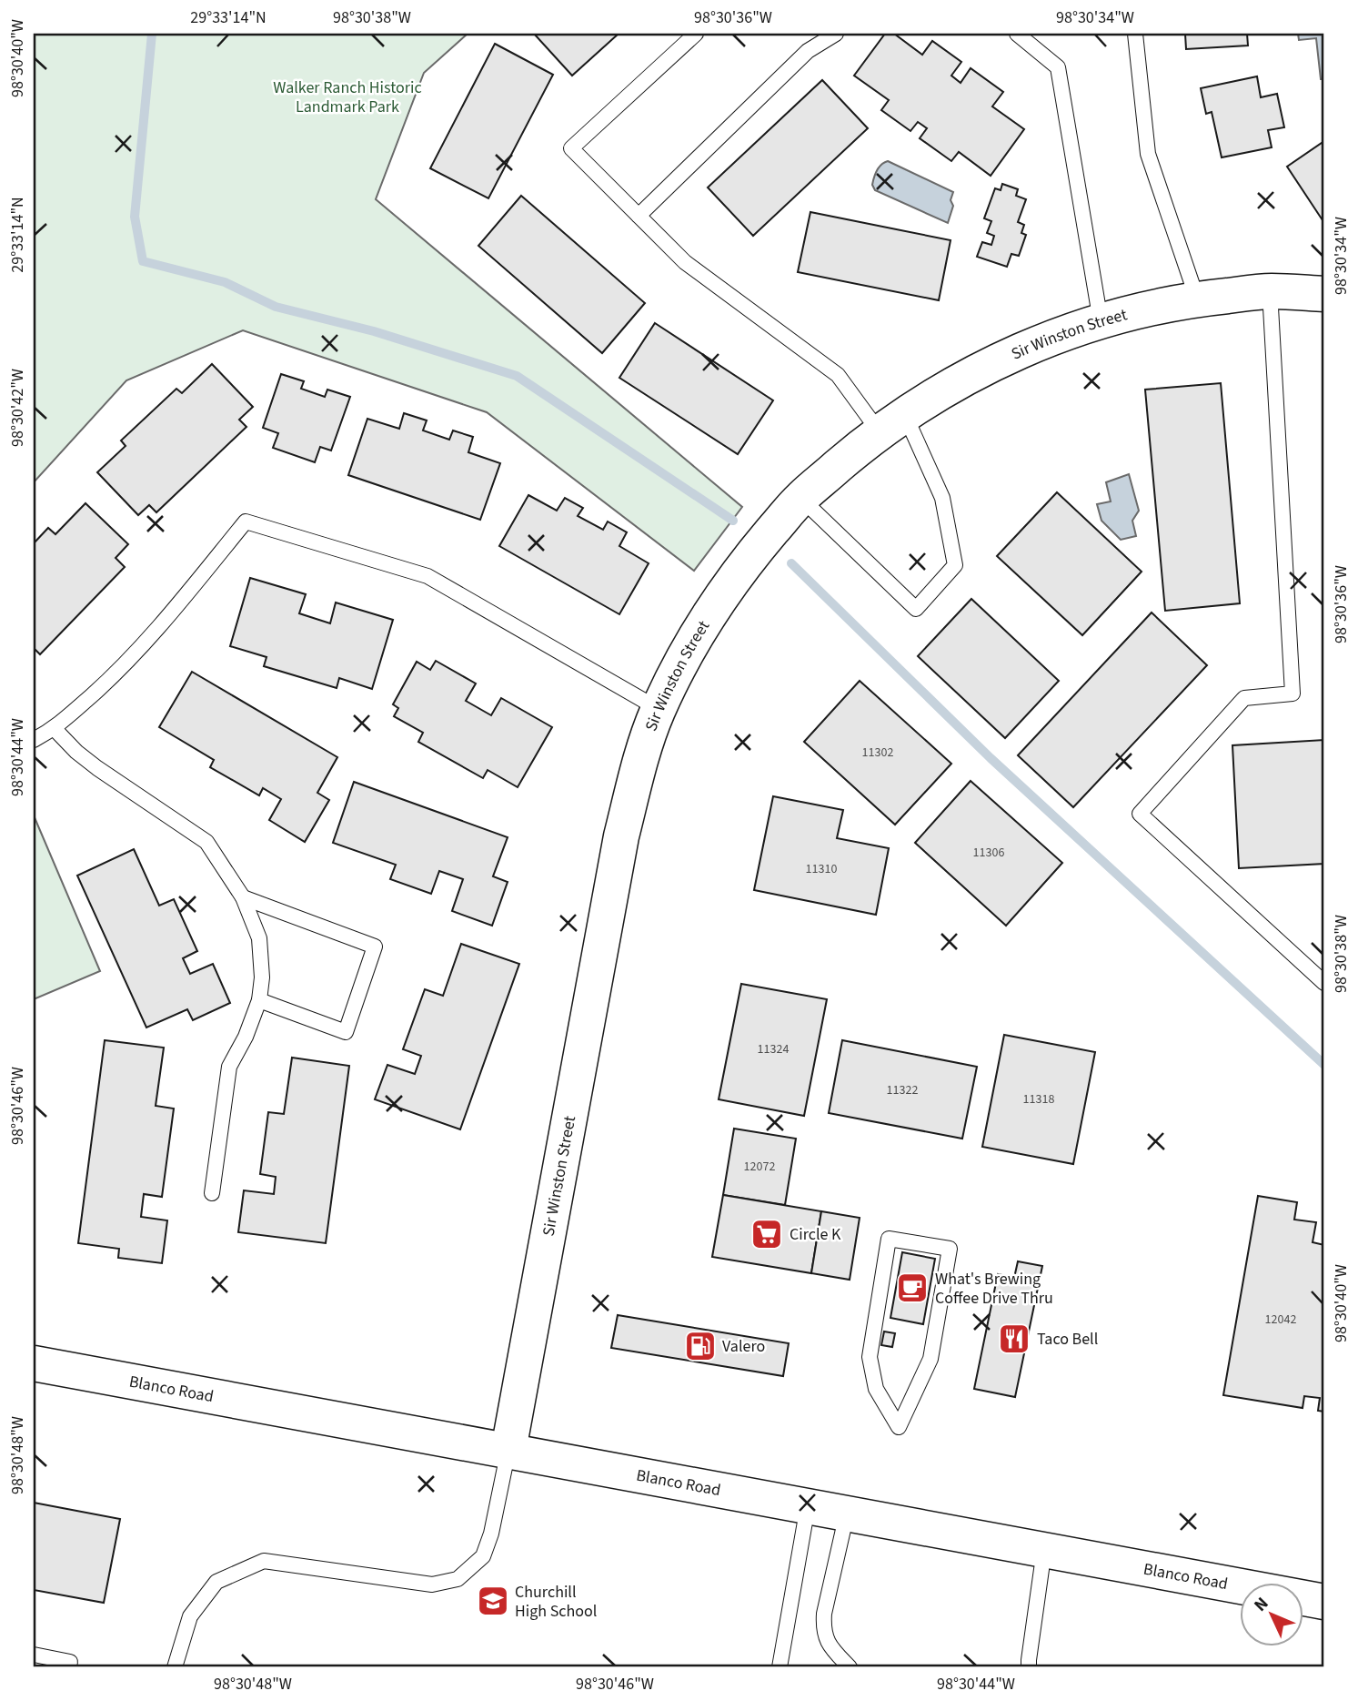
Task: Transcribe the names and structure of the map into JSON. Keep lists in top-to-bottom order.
{
  "streets": {
    "street": ["Sir Winston Street", "Blanco Road"]
  },
  "crossings": [
    ["Sir Winston Street", "Blanco Road"]
  ],
  "parks": ["Walker Ranch Historic Landmark Park"],
  "places": {
    "supermarket": ["Circle K"],
    "cafe": ["What's Brewing Coffee Drive Thru"],
    "restaurant": ["Taco Bell"],
    "fuel station": ["Valero"],
    "school or university": ["Churchill High School"]
  },
  "house_numbers": [
    "11302",
    "11306",
    "11310",
    "11324",
    "11322",
    "11318",
    "12072",
    "12042"
  ],
  "north": "top left",
  "coordinates": [
    "29°33'14\"N",
    "98°30'38\"W",
    "98°30'36\"W",
    "98°30'34\"W",
    "98°30'40\"W",
    "98°30'42\"W",
    "98°30'44\"W",
    "98°30'46\"W",
    "98°30'48\"W"
  ]
}
